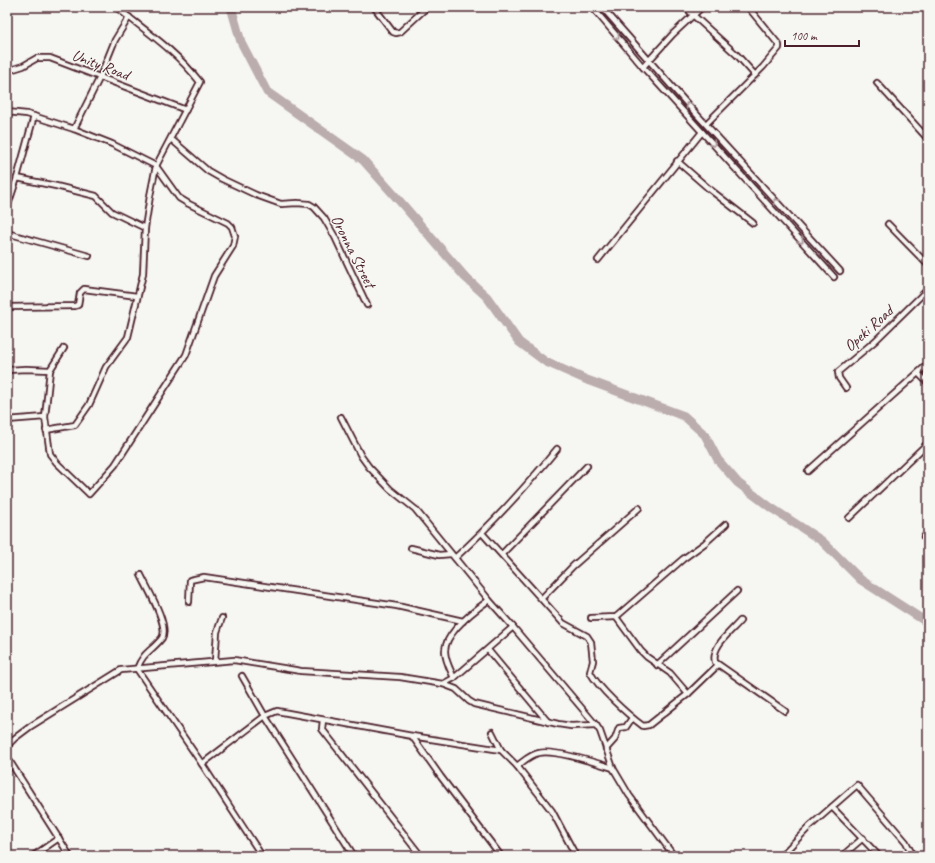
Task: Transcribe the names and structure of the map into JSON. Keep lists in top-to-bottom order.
{
  "streets": {
    "street": ["Unity Road", "Oronna Street", "Opeki Road"]
  },
  "scale_bar": "100 m"
}
